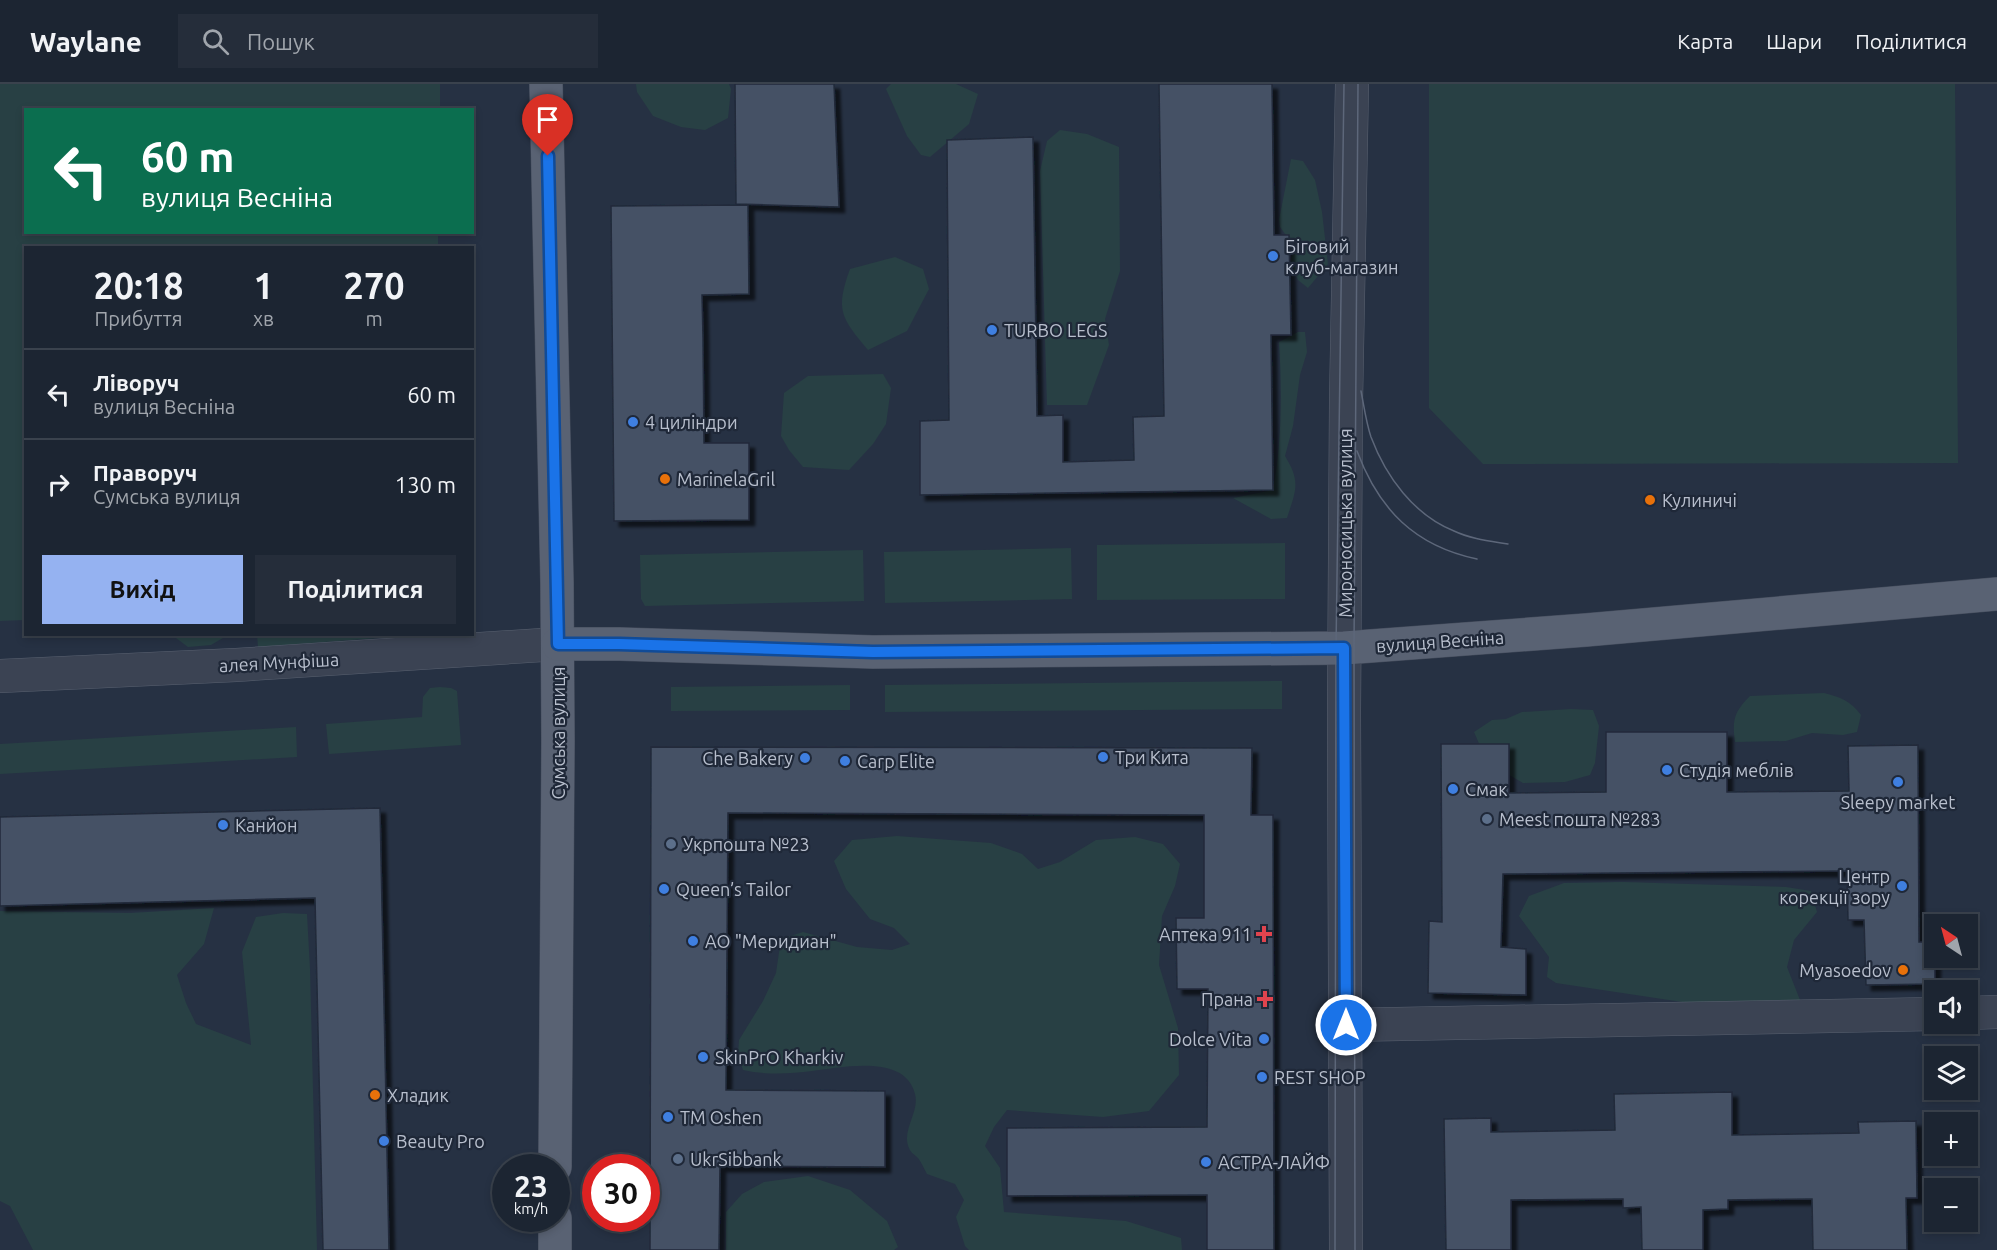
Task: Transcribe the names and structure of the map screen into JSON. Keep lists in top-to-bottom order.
{
  "streets": {
    "main road": ["вулиця Весніна", "Сумська вулиця"],
    "street": ["Мироносицька вулиця", "алея Мунфіша"]
  },
  "crossings": [
    ["Мироносицька вулиця", "вулиця Весніна"],
    ["вулиця Весніна", "алея Мунфіша"],
    ["вулиця Весніна", "Сумська вулиця"],
    ["алея Мунфіша", "Сумська вулиця"]
  ],
  "places": {
    "other": [
      "Біговий клуб-магазин",
      "TURBO LEGS",
      "4 циліндри",
      "MarinelaGril",
      "Кулиничі",
      "Три Кита",
      "Che Bakery",
      "Carp Elite",
      "Студія меблів",
      "Sleepy market",
      "Смак",
      "Meest пошта №283",
      "Канйон",
      "Укрпошта №23",
      "Центр корекції зору",
      "Queen’s Tailor",
      "АО \"Меридиан\"",
      "Myasoedov",
      "Dolce Vita",
      "SkinPrO Kharkiv",
      "REST SHOP",
      "Хладик",
      "TM Oshen",
      "Beauty Pro",
      "UkrSibbank",
      "АСТРА-ЛАЙФ"
    ],
    "health": ["Аптека 911", "Прана"]
  },
  "north": "top left",
  "page": {
    "header": "Waylane",
    "search": "Пошук",
    "nav": ["Карта", "Шари", "Поділитися"],
    "turn": ["60 m", "вулиця Весніна"],
    "eta": [
      "20:18",
      "Прибуття",
      "1",
      "хв",
      "270",
      "m"
    ],
    "list": [
      {
        "name": "Ліворуч",
        "note": "вулиця Весніна",
        "value": "60 m"
      },
      {
        "name": "Праворуч",
        "note": "Сумська вулиця",
        "value": "130 m"
      }
    ],
    "buttons": ["Вихід", "Поділитися"],
    "map_buttons": ["+", "−"],
    "speed": "23 km/h",
    "limit": "30"
  }
}
